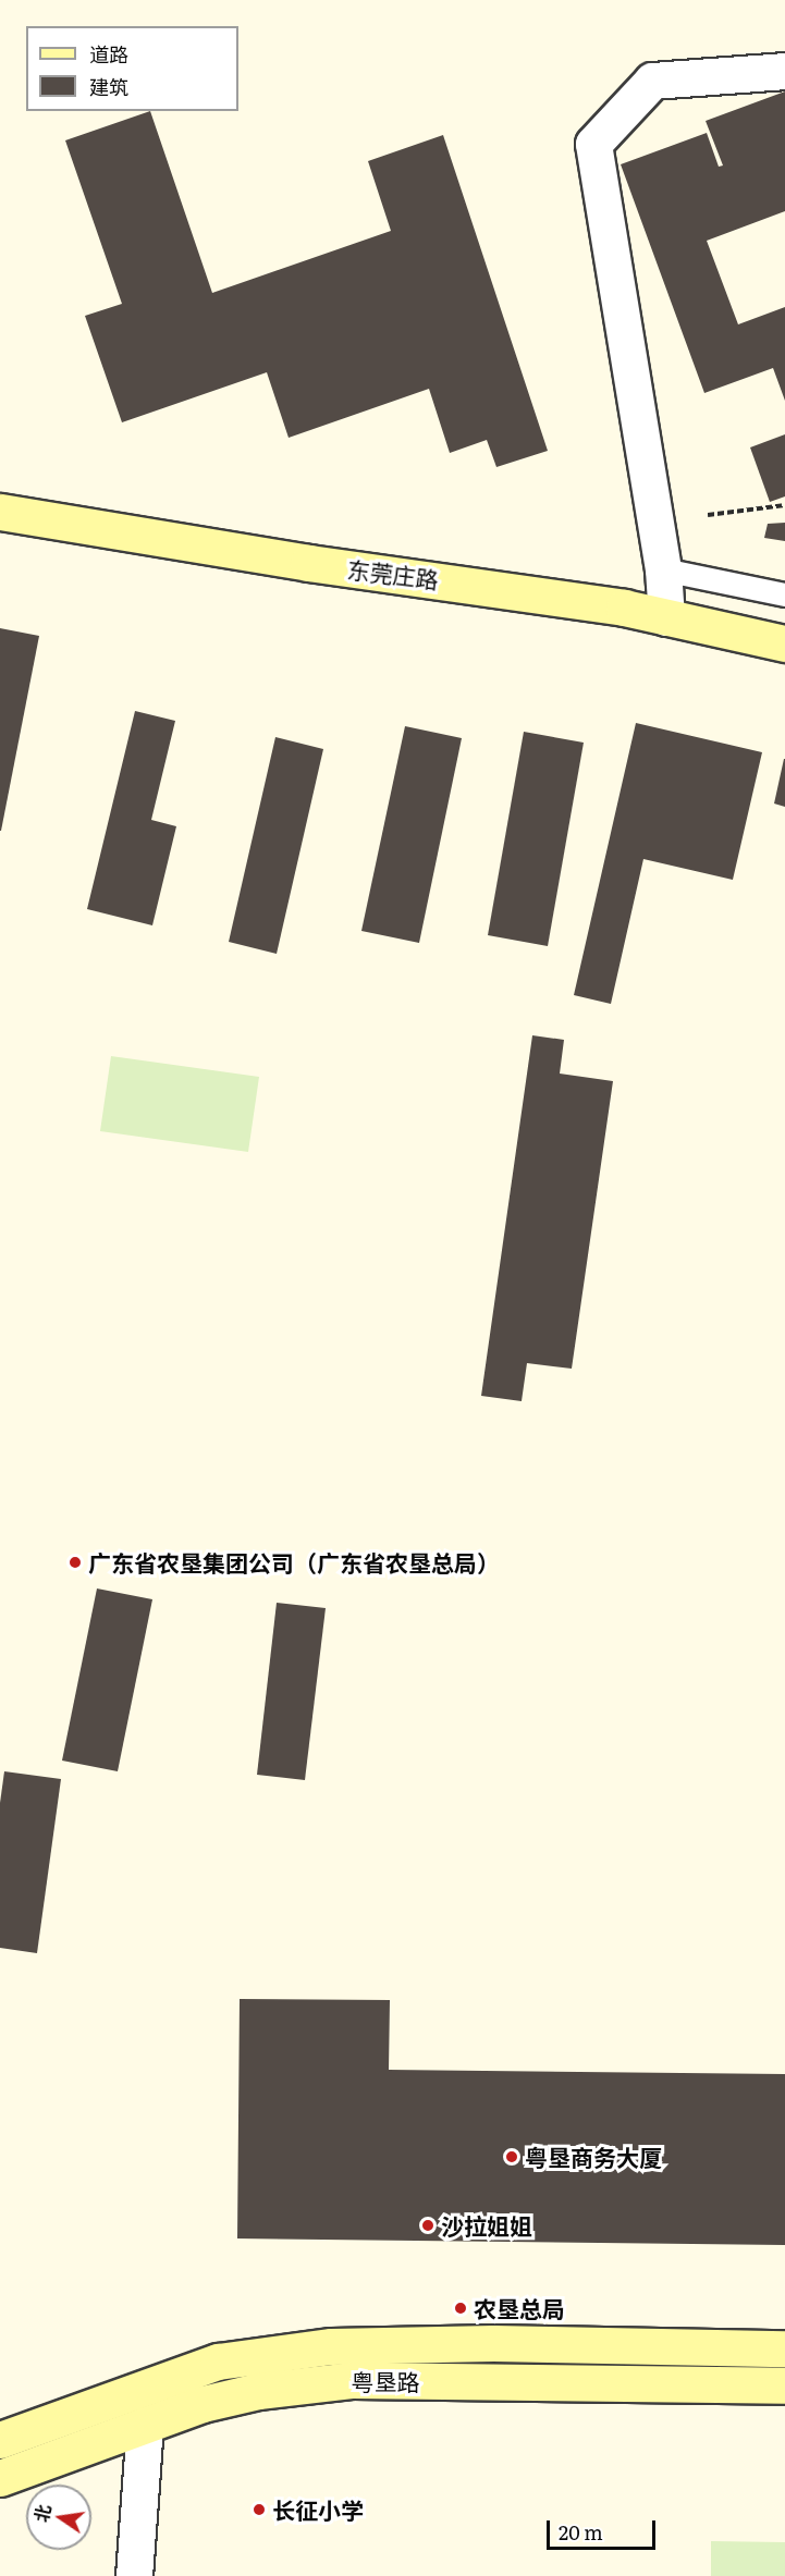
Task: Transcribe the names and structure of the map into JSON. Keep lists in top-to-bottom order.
{
  "streets": {
    "main road": ["东莞庄路", "粤垦路"]
  },
  "places": [
    "广东省农垦集团公司（广东省农垦总局）",
    "粤垦商务大厦",
    "沙拉姐姐",
    "农垦总局",
    "长征小学"
  ],
  "legend": ["道路", "建筑"],
  "scale_bar": "20 m",
  "north": "left"
}
